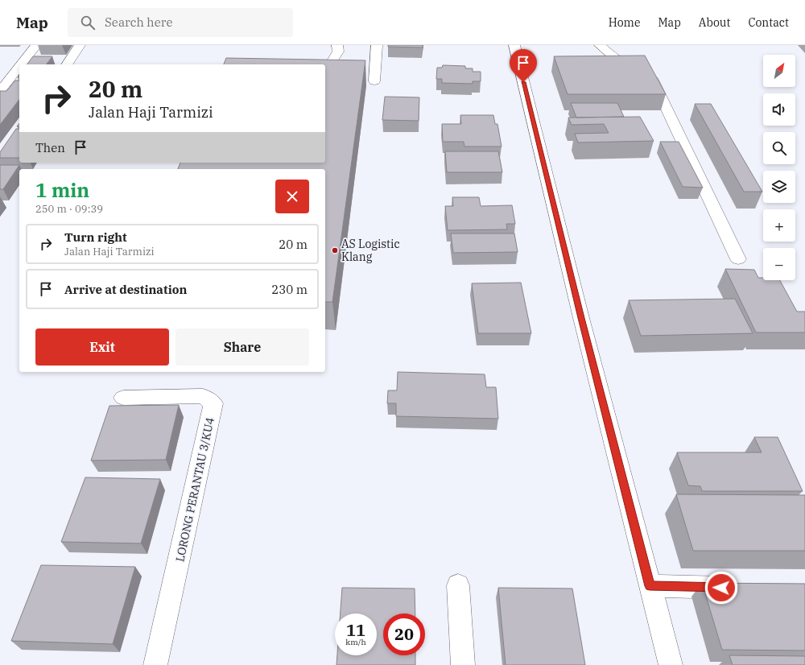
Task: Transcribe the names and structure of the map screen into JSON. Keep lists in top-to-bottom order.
{
  "streets": {
    "street": ["LORONG PERANTAU 3/KU4"]
  },
  "places": ["AS Logistic Klang"],
  "north": "top right",
  "page": {
    "header": "Map",
    "search": "Search here",
    "nav": [
      "Home",
      "Map",
      "About",
      "Contact"
    ],
    "map_buttons": ["+", "−"],
    "turn": ["20 m", "Jalan Haji Tarmizi"],
    "then": "Then",
    "heading": ["1 min", "250 m · 09:39"],
    "list": [
      {
        "name": "Turn right",
        "note": "Jalan Haji Tarmizi",
        "value": "20 m"
      },
      {
        "name": "Arrive at destination",
        "value": "230 m"
      }
    ],
    "buttons": ["Exit", "Share"],
    "speed": "11 km/h",
    "limit": "20"
  }
}
